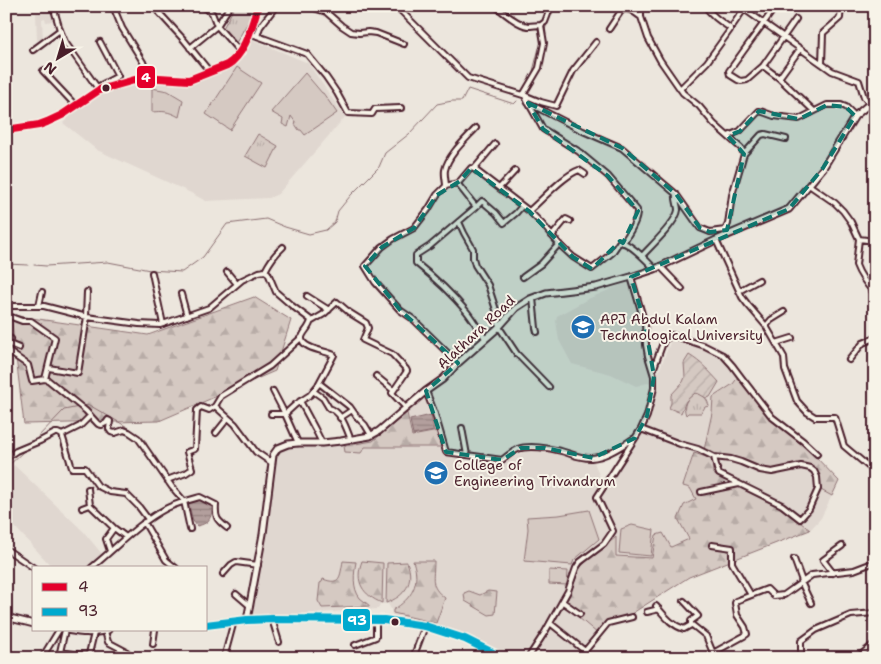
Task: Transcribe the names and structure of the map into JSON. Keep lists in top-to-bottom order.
{
  "streets": {
    "street": ["Alathara Road"]
  },
  "places": {
    "school or university": ["APJ Abdul Kalam Technological University", "College of Engineering Trivandrum"]
  },
  "lines": ["transit line 4", "transit line 93"],
  "legend": ["4", "93"],
  "north": "bottom left"
}
